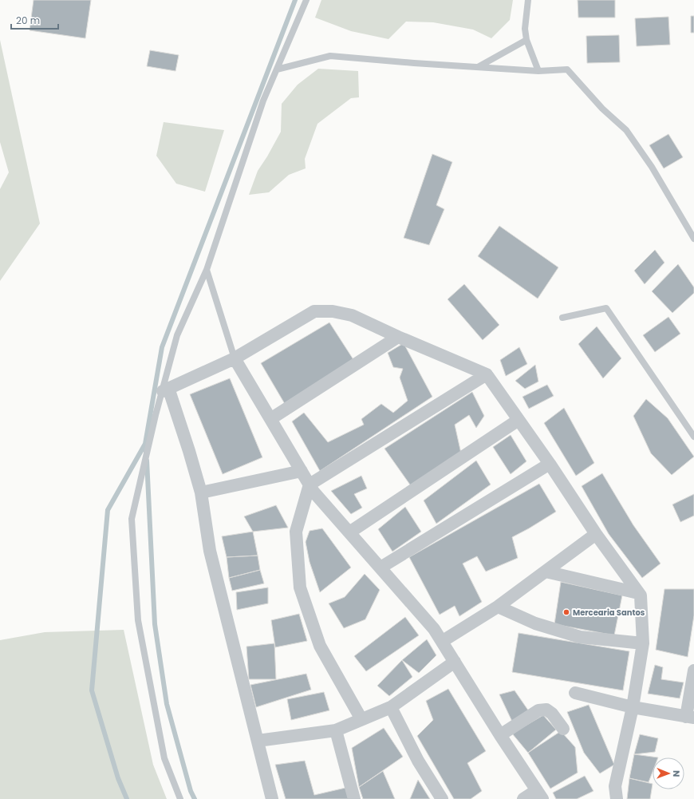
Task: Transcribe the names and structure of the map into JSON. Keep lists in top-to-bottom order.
{
  "places": ["Mercearia Santos"],
  "scale_bar": "20 m",
  "north": "right"
}
